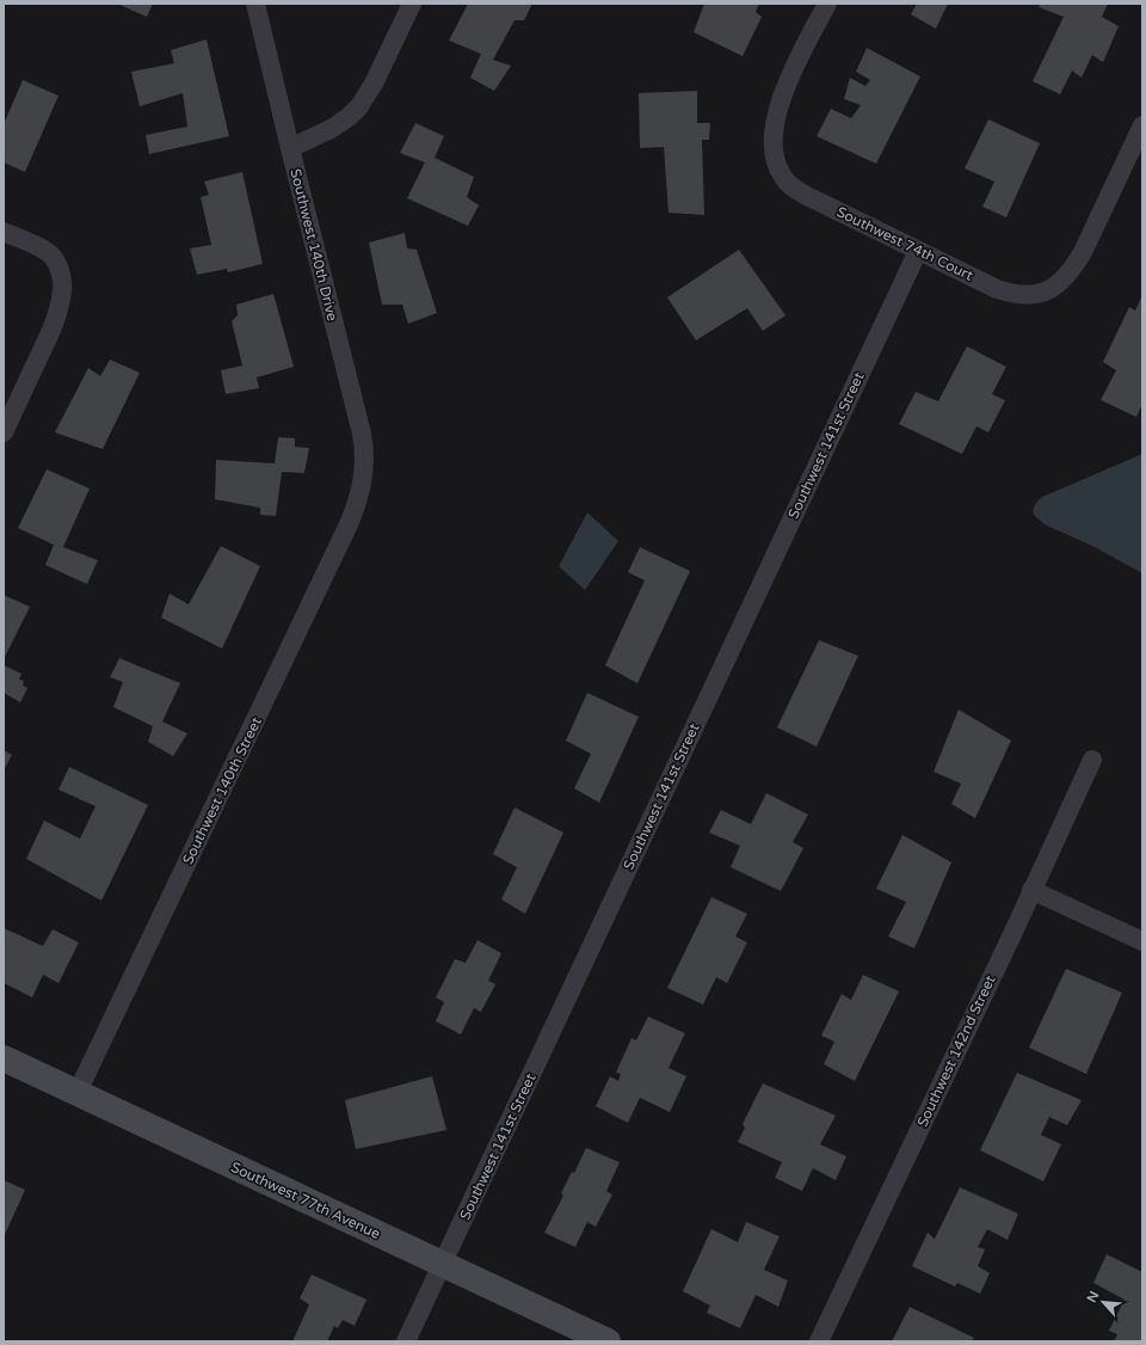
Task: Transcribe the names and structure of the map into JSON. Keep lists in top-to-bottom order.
{
  "streets": {
    "street": [
      "Southwest 74th Court",
      "Southwest 140th Drive",
      "Southwest 141st Street",
      "Southwest 140th Street",
      "Southwest 142nd Street",
      "Southwest 77th Avenue"
    ]
  },
  "crossings": [
    ["Southwest 74th Court", "Southwest 141st Street"],
    ["Southwest 140th Drive", "Southwest 140th Street"],
    ["Southwest 141st Street", "Southwest 77th Avenue"],
    ["Southwest 140th Street", "Southwest 77th Avenue"]
  ],
  "north": "top left"
}
